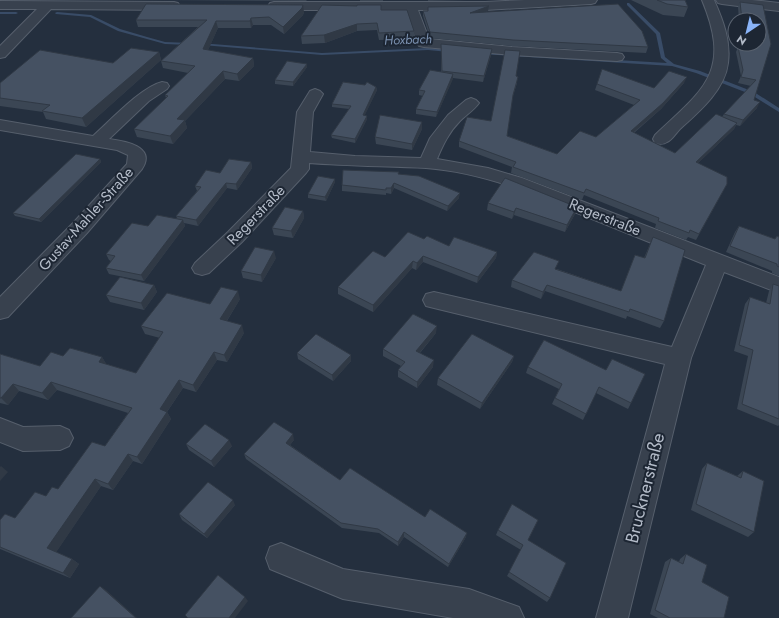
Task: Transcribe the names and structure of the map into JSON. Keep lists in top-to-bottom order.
{
  "streets": {
    "street": ["Regerstraße", "Gustav-Mahler-Straße", "Brucknerstraße"]
  },
  "crossings": [
    ["Regerstraße", "Brucknerstraße"]
  ],
  "water": ["Hoxbach"],
  "north": "bottom left"
}
